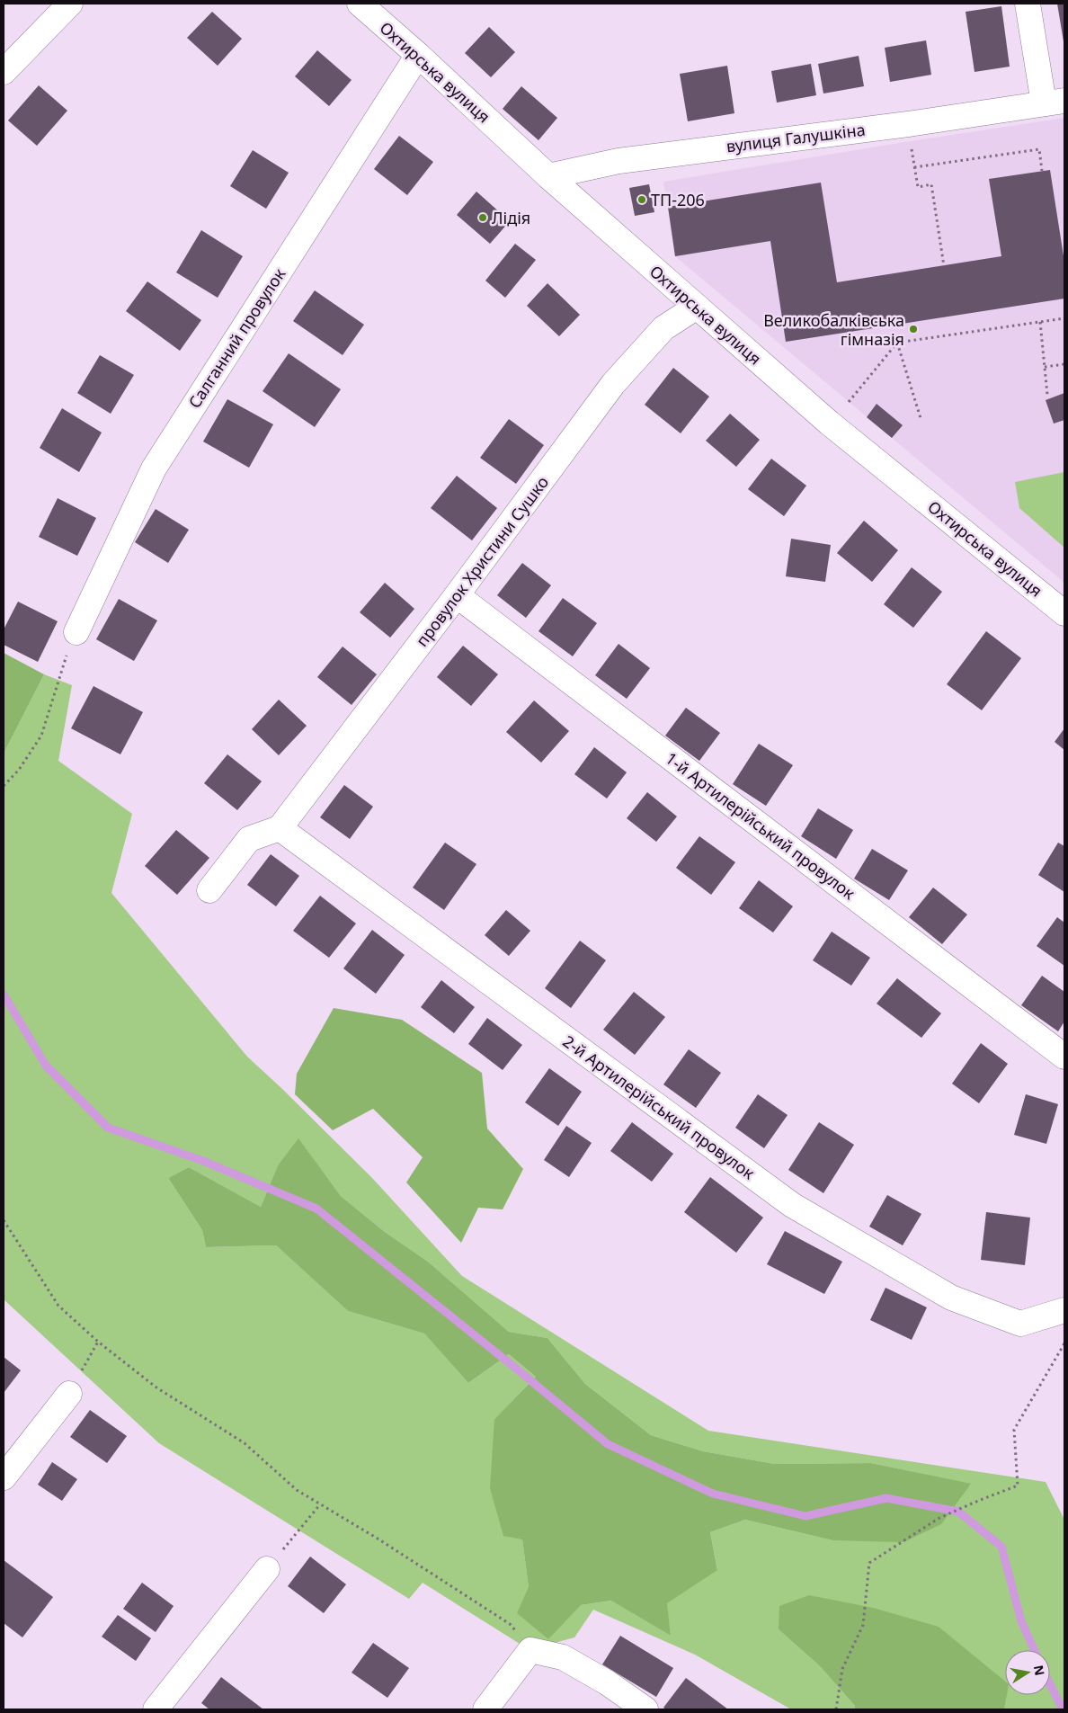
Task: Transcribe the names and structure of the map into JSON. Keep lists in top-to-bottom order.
{
  "streets": {
    "street": [
      "Охтирська вулиця",
      "вулиця Галушкіна",
      "Салганний провулок",
      "провулок Христини Сушко",
      "1-й Артилерійський провулок",
      "2-й Артилерійський провулок"
    ]
  },
  "crossings": [
    ["Охтирська вулиця", "вулиця Галушкіна"],
    ["Охтирська вулиця", "Салганний провулок"],
    ["Охтирська вулиця", "провулок Христини Сушко"],
    ["провулок Христини Сушко", "1-й Артилерійський провулок"],
    ["провулок Христини Сушко", "2-й Артилерійський провулок"]
  ],
  "places": ["ТП-206", "Лідія", "Великобалківська гімназія"],
  "north": "right"
}
